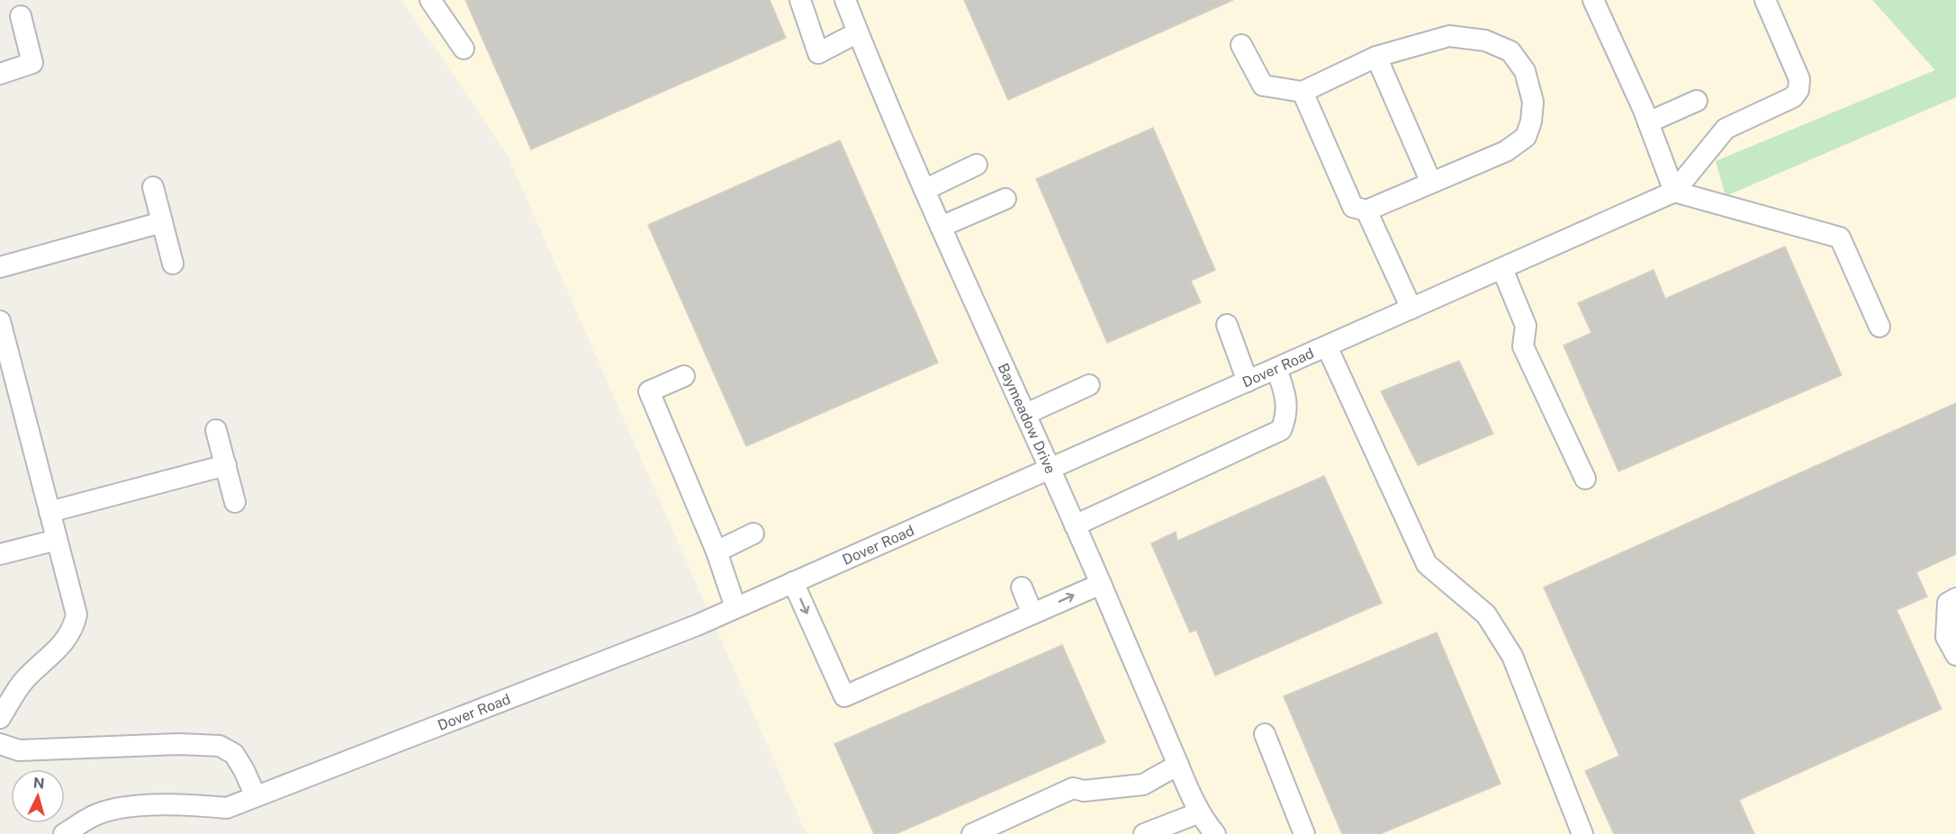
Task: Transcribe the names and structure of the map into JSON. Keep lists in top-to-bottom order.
{
  "streets": {
    "street": ["Dover Road", "Baymeadow Drive"]
  },
  "crossings": [
    ["Dover Road", "Baymeadow Drive"]
  ],
  "north": "top"
}
